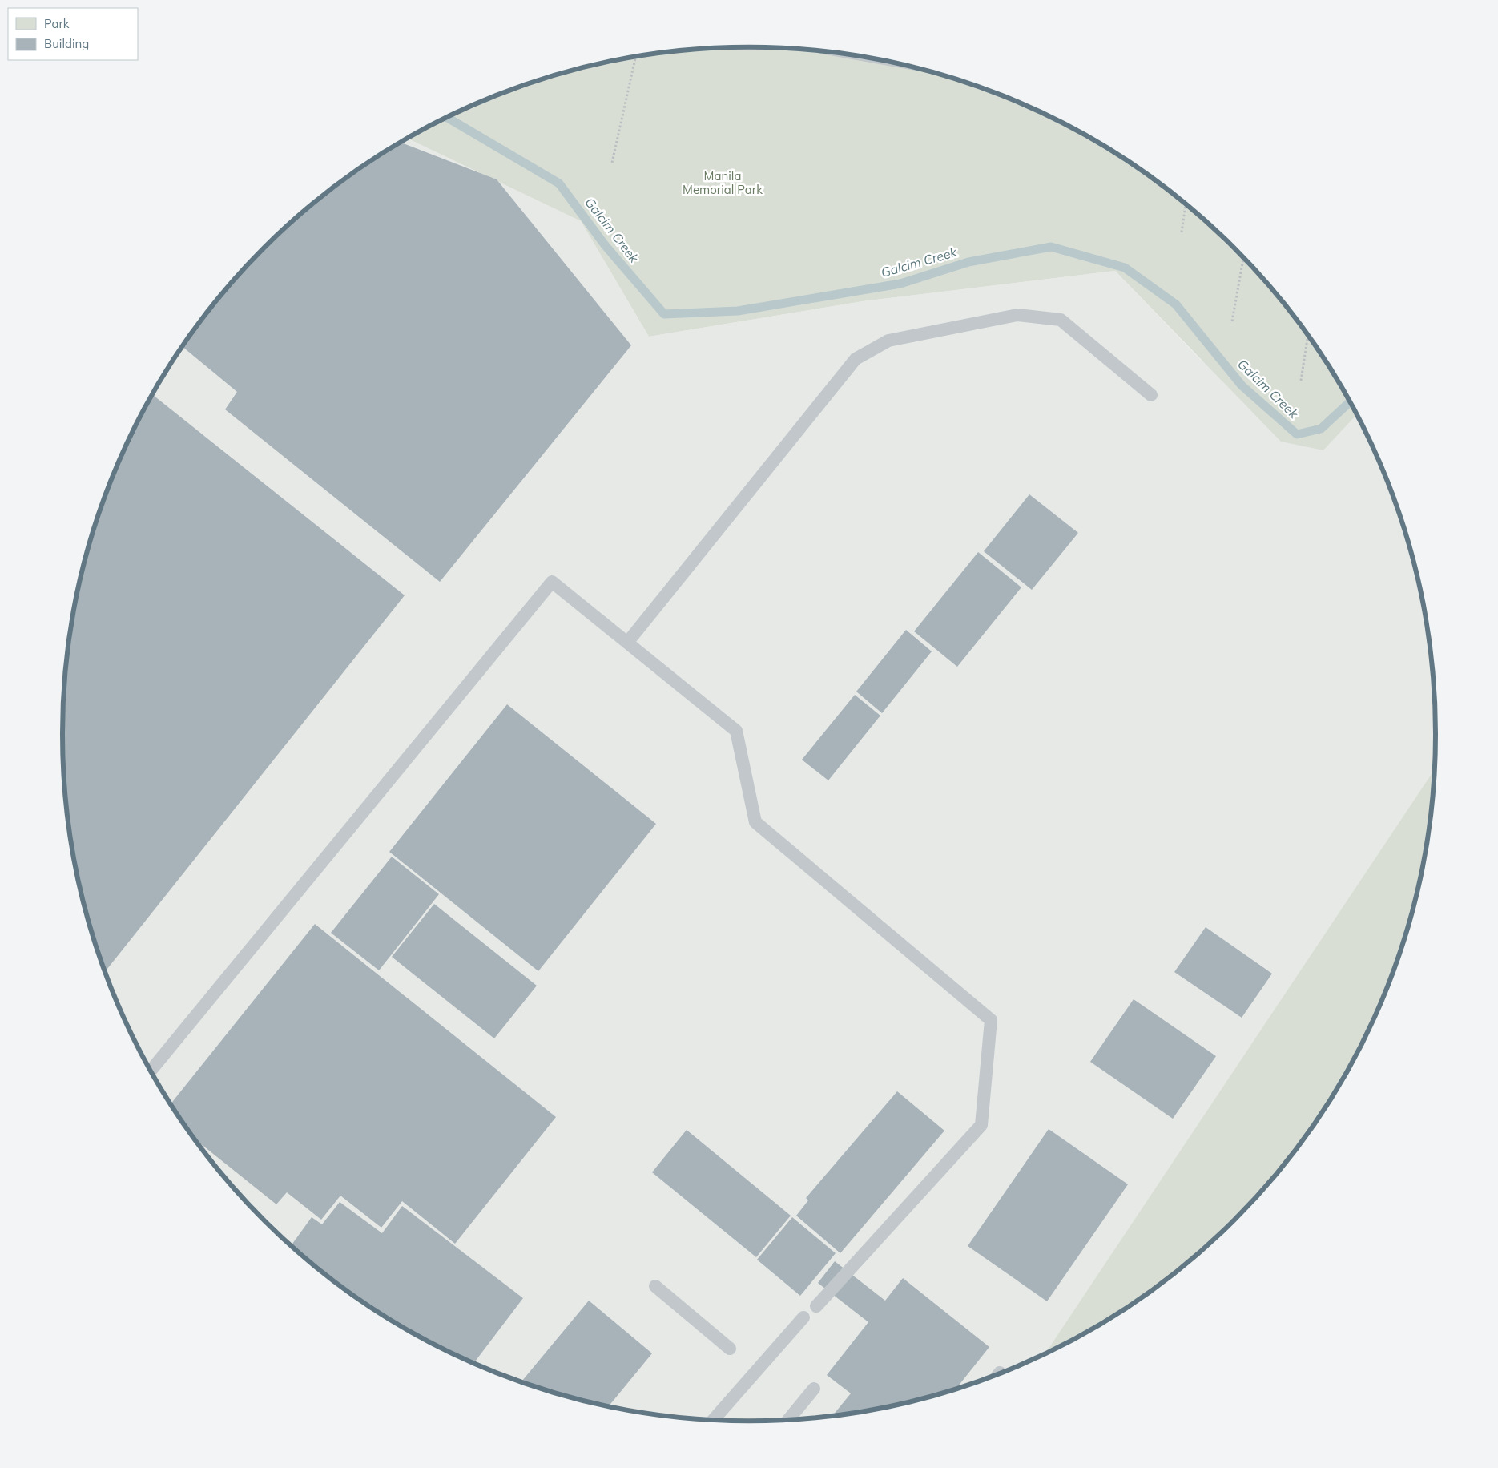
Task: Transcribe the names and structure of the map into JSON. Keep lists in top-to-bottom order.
{
  "water": ["Galcim Creek"],
  "parks": ["Manila Memorial Park"],
  "legend": ["Park", "Building"]
}
